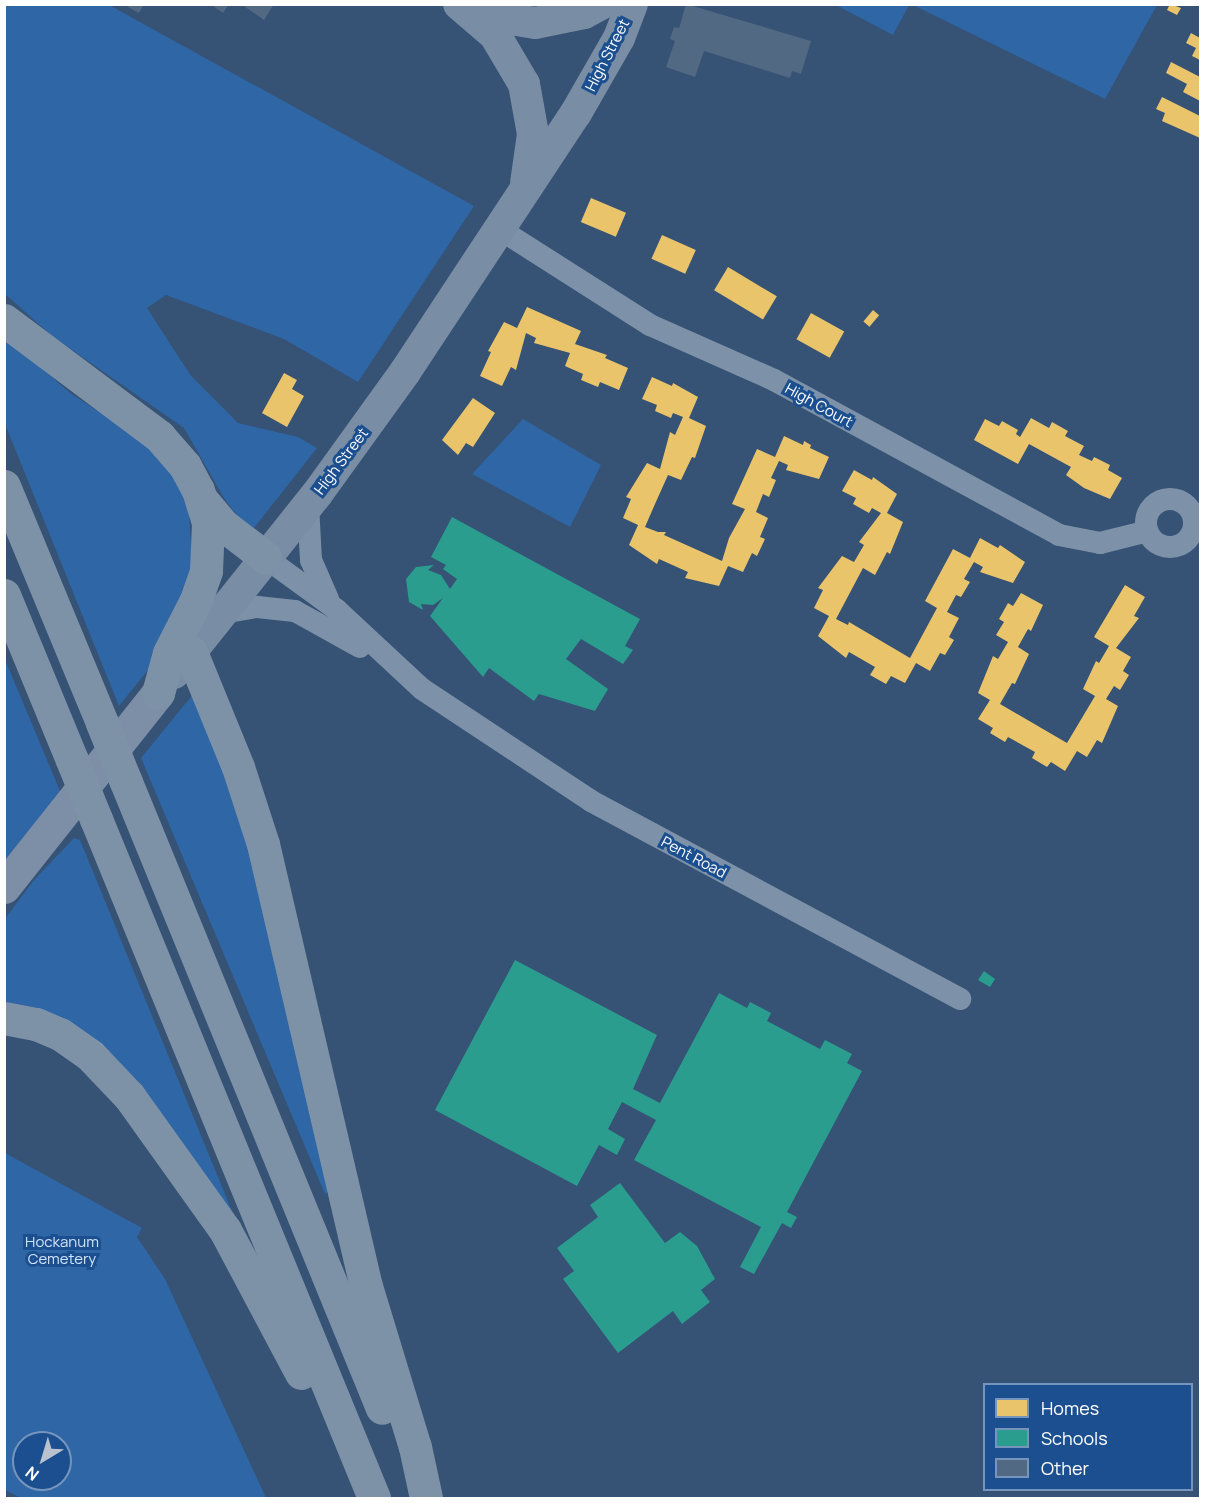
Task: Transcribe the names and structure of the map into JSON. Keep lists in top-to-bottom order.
{
  "streets": {
    "main road": ["High Street"],
    "street": ["High Court", "Pent Road"]
  },
  "crossings": [
    ["High Street", "High Court"],
    ["High Street", "Pent Road"]
  ],
  "parks": ["Hockanum Cemetery"],
  "legend": ["Homes", "Schools", "Other"],
  "north": "bottom left"
}
